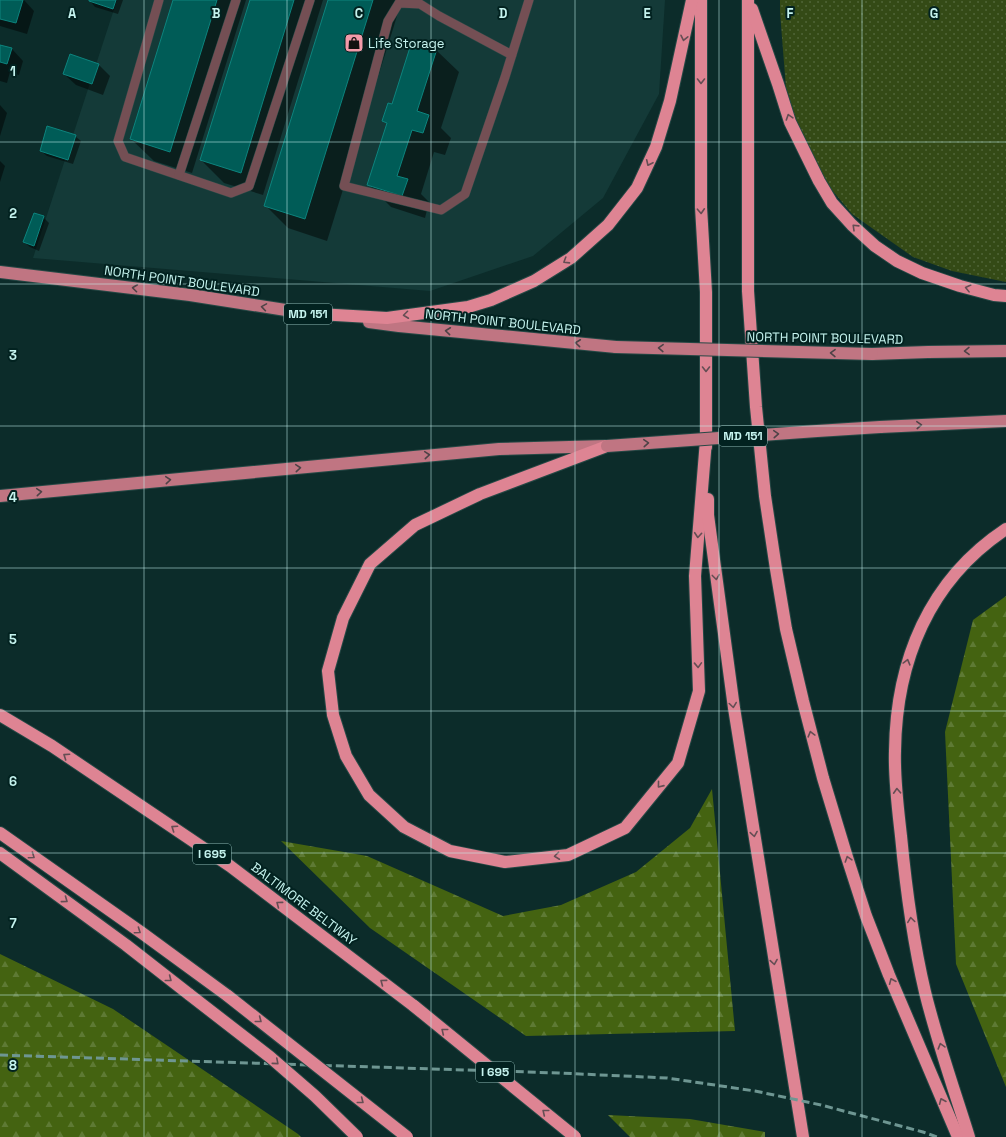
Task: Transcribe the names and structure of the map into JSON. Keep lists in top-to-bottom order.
{
  "streets": {
    "highway": ["I 695", "BALTIMORE BELTWAY"],
    "main road": ["NORTH POINT BOULEVARD", "MD 151"]
  },
  "places": {
    "shop": ["Life Storage"]
  },
  "grid": {
    "columns": [
      "A",
      "B",
      "C",
      "D",
      "E",
      "F",
      "G"
    ],
    "rows": [
      "1",
      "2",
      "3",
      "4",
      "5",
      "6",
      "7",
      "8"
    ]
  }
}
